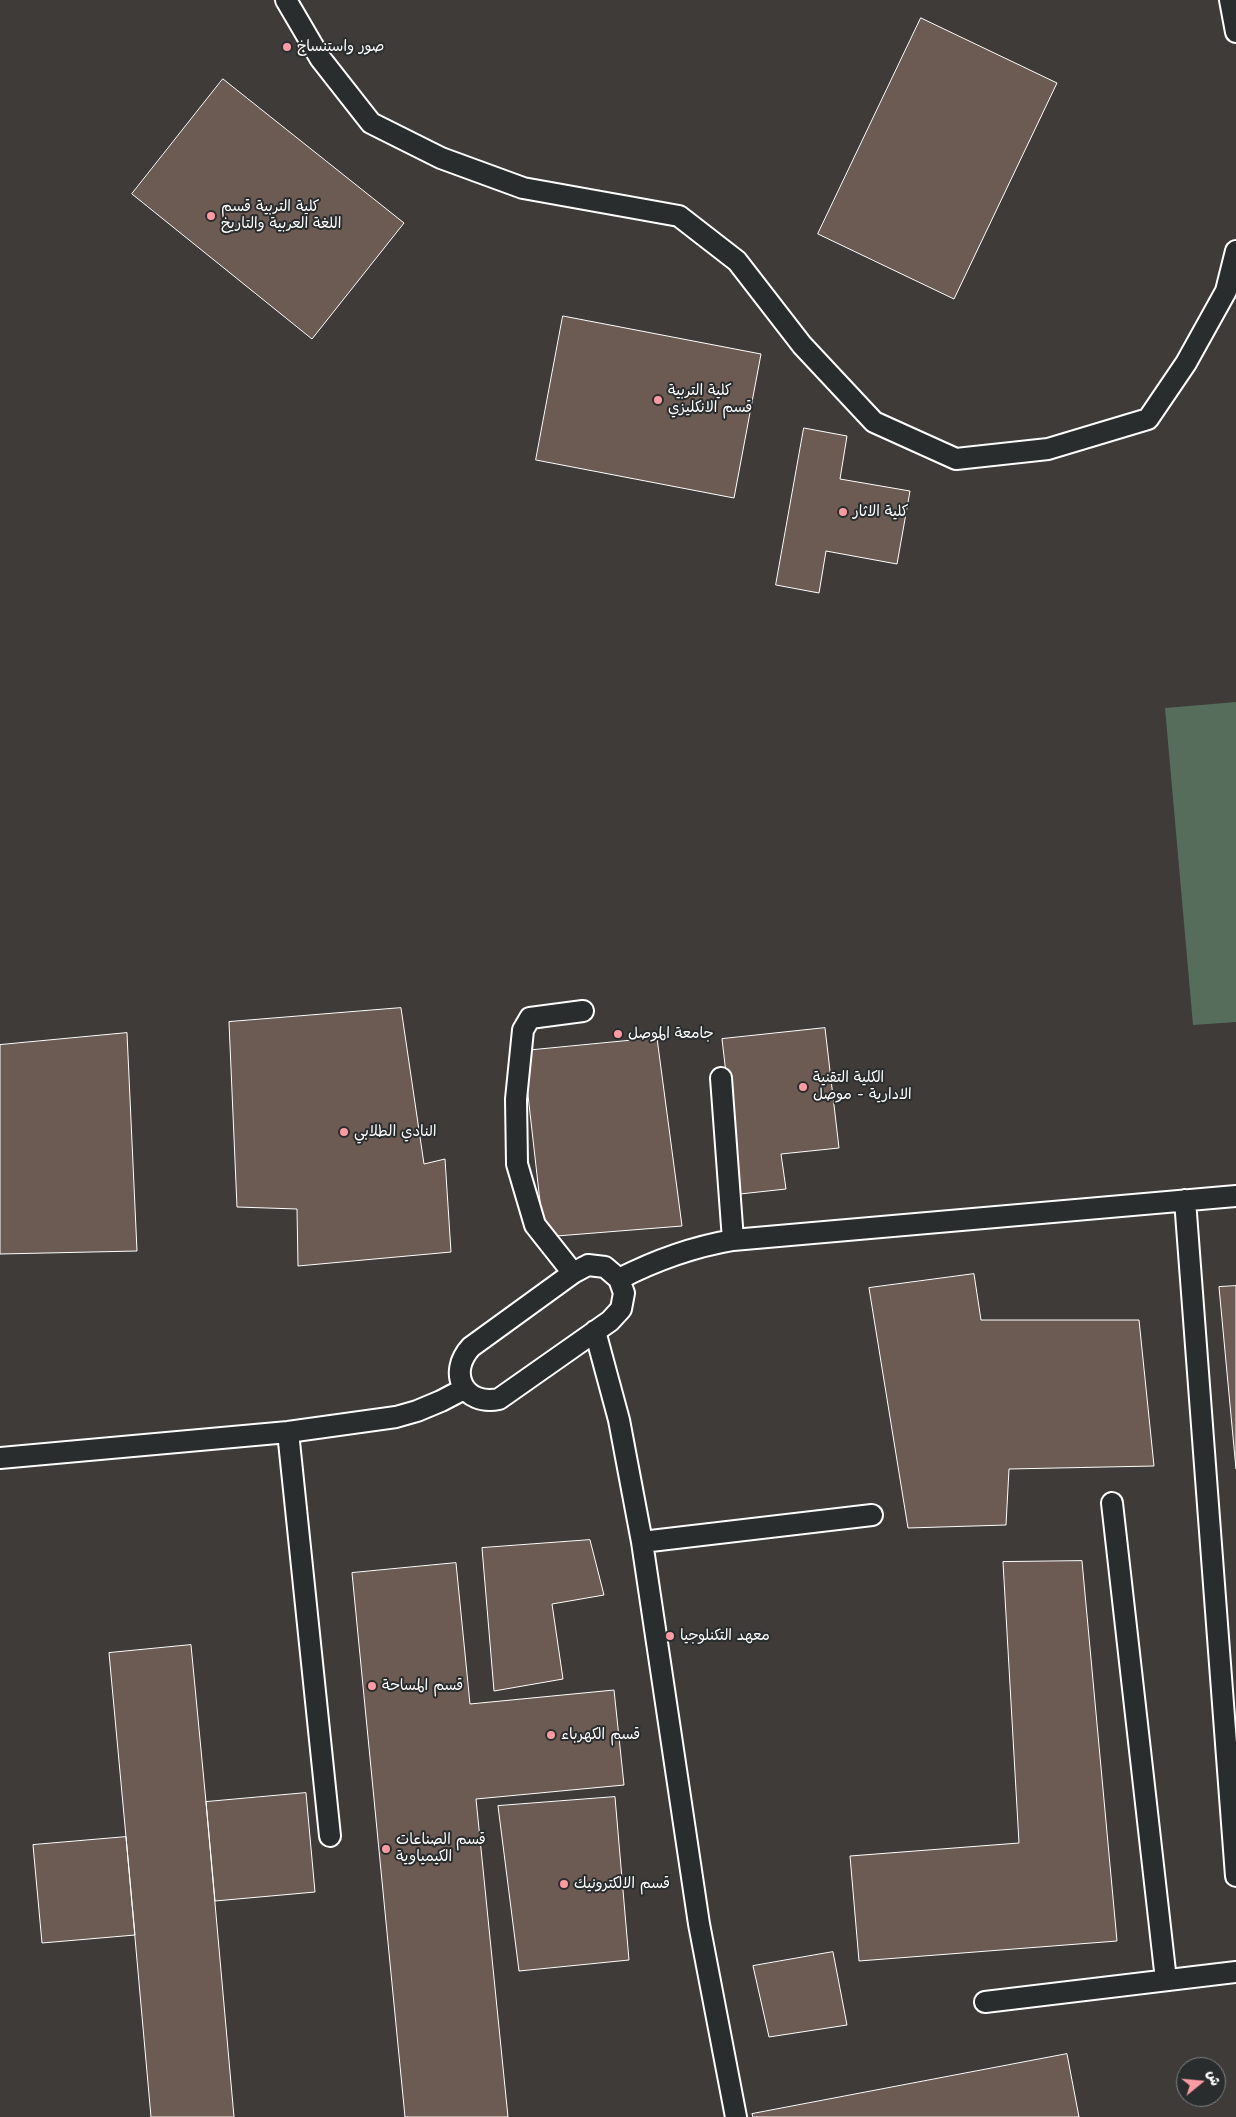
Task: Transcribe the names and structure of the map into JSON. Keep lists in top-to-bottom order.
{
  "places": [
    "صور واستنساخ",
    "كلية التربية قسم اللغة العربية والتاريخ",
    "كلية التربية قسم الانكليزي",
    "كلية الاثار",
    "جامعة الموصل",
    "الكلية التقنية الادارية - موصل",
    "النادي الطلابي",
    "معهد التكنلوجيا",
    "قسم المساحة",
    "قسم الكهرباء",
    "قسم الصناعات الكيمياوية",
    "قسم الالكترونيك"
  ],
  "north": "right"
}
